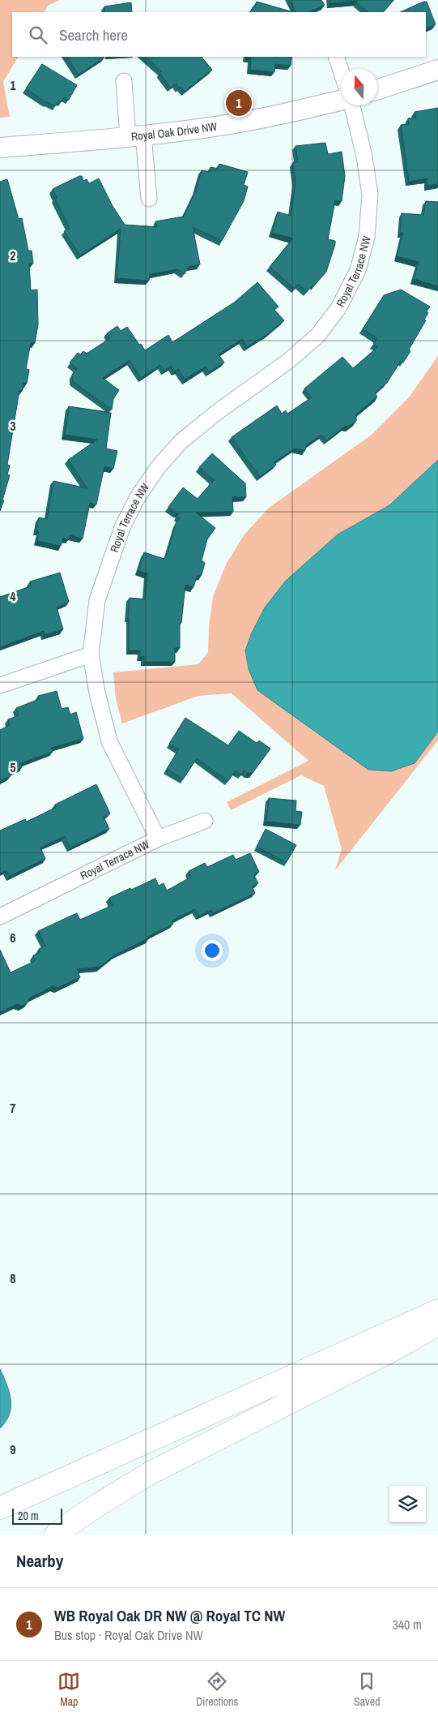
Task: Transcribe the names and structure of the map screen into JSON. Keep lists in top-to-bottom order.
{
  "streets": {
    "street": ["Royal Oak Drive NW", "Royal Terrace NW"]
  },
  "scale_bar": "20 m",
  "north": "top",
  "page": {
    "search": "Search here",
    "pins": "1",
    "scale": "20 m",
    "heading": "Nearby",
    "list": [
      {
        "mark": "1",
        "name": "WB Royal Oak DR NW @ Royal TC NW",
        "note": "Bus stop · Royal Oak Drive NW",
        "value": "340 m"
      }
    ],
    "nav": ["Map", "Directions", "Saved"]
  },
  "grid": {
    "rows": [
      "1",
      "2",
      "3",
      "4",
      "5",
      "6",
      "7",
      "8",
      "9"
    ]
  }
}
